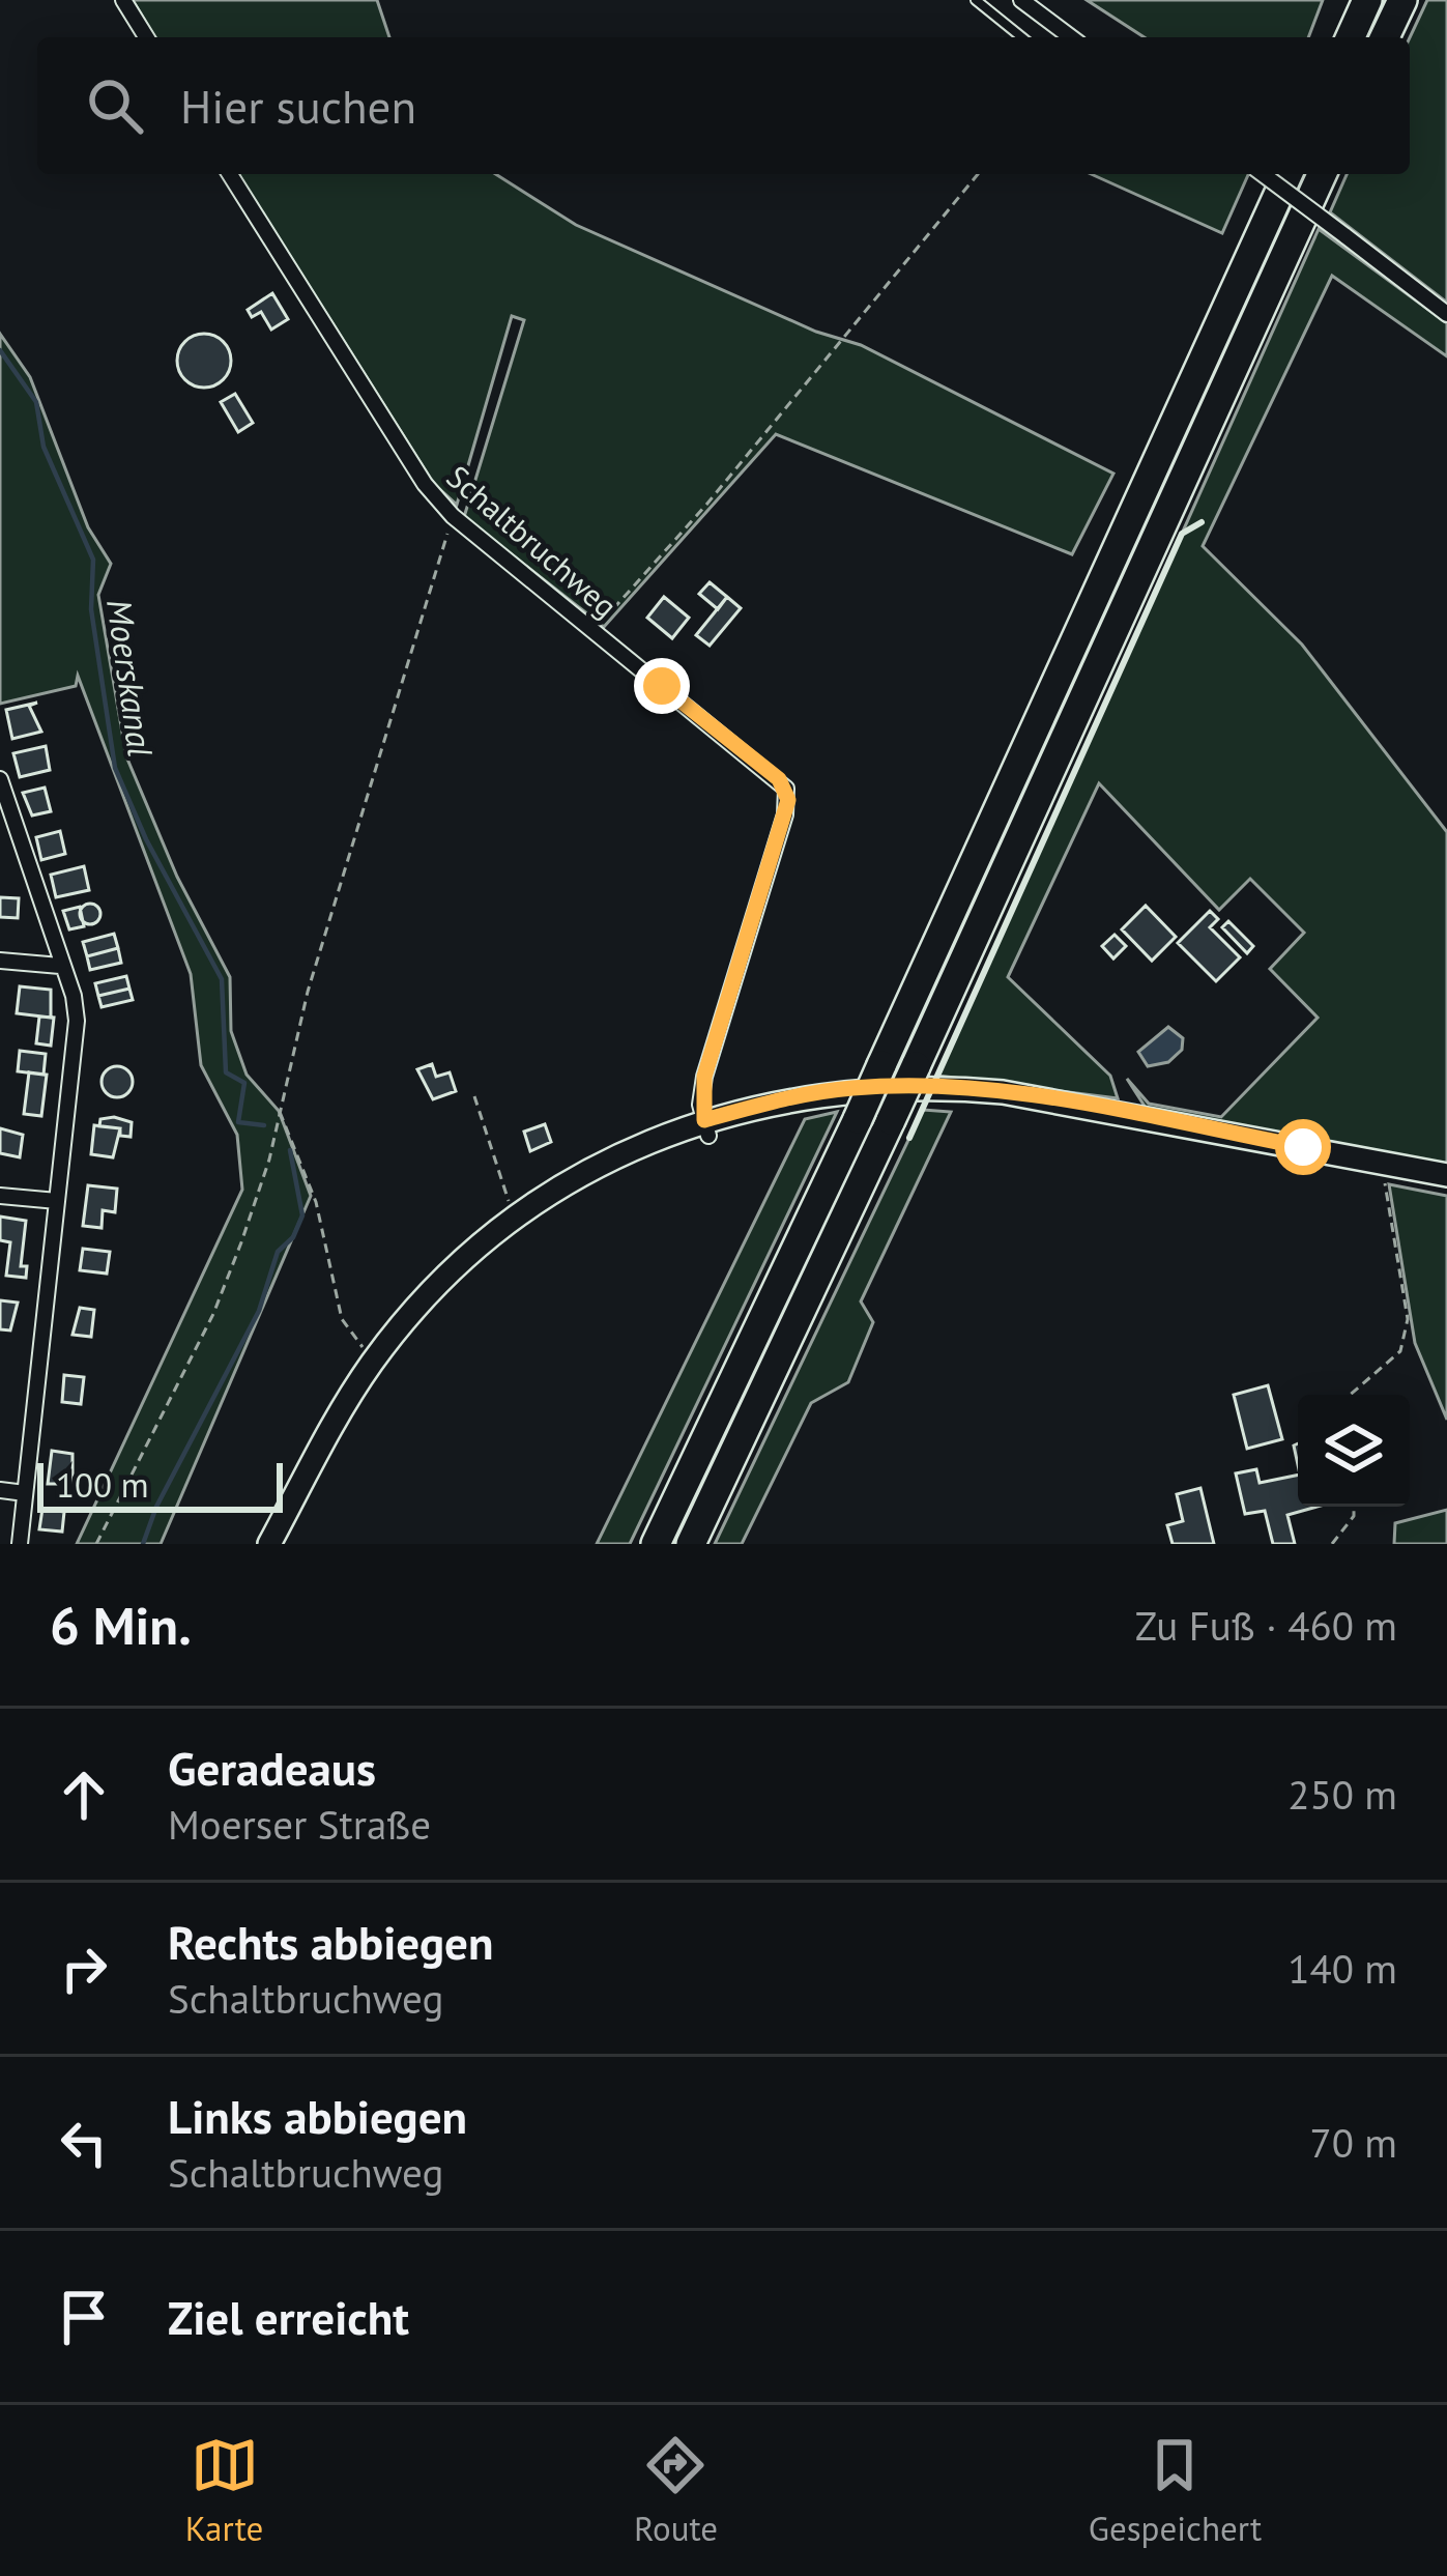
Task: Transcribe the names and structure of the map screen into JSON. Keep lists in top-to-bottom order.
{
  "streets": {
    "street": ["Schaltbruchweg"]
  },
  "water": ["Moerskanal"],
  "scale_bar": "100 m",
  "page": {
    "search": "Hier suchen",
    "scale": "100 m",
    "heading": ["6 Min.", "Zu Fuß · 460 m"],
    "list": [
      ["Geradeaus", "Moerser Straße", "250 m"],
      ["Rechts abbiegen", "Schaltbruchweg", "140 m"],
      ["Links abbiegen", "Schaltbruchweg", "70 m"],
      "Ziel erreicht"
    ],
    "nav": ["Karte", "Route", "Gespeichert"]
  }
}
